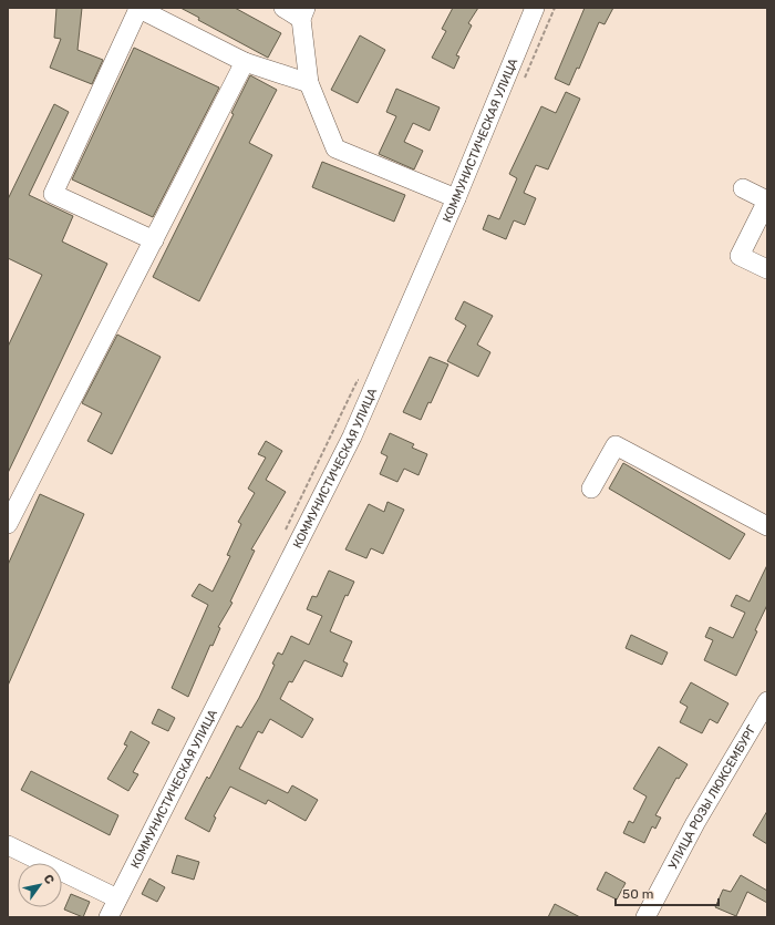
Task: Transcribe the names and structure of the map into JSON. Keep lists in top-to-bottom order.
{
  "streets": {
    "street": ["КОММУНИСТИЧЕСКАЯ УЛИЦА", "УЛИЦА РОЗЫ ЛЮКСЕМБУРГ"]
  },
  "scale_bar": "50 m",
  "north": "top right"
}
